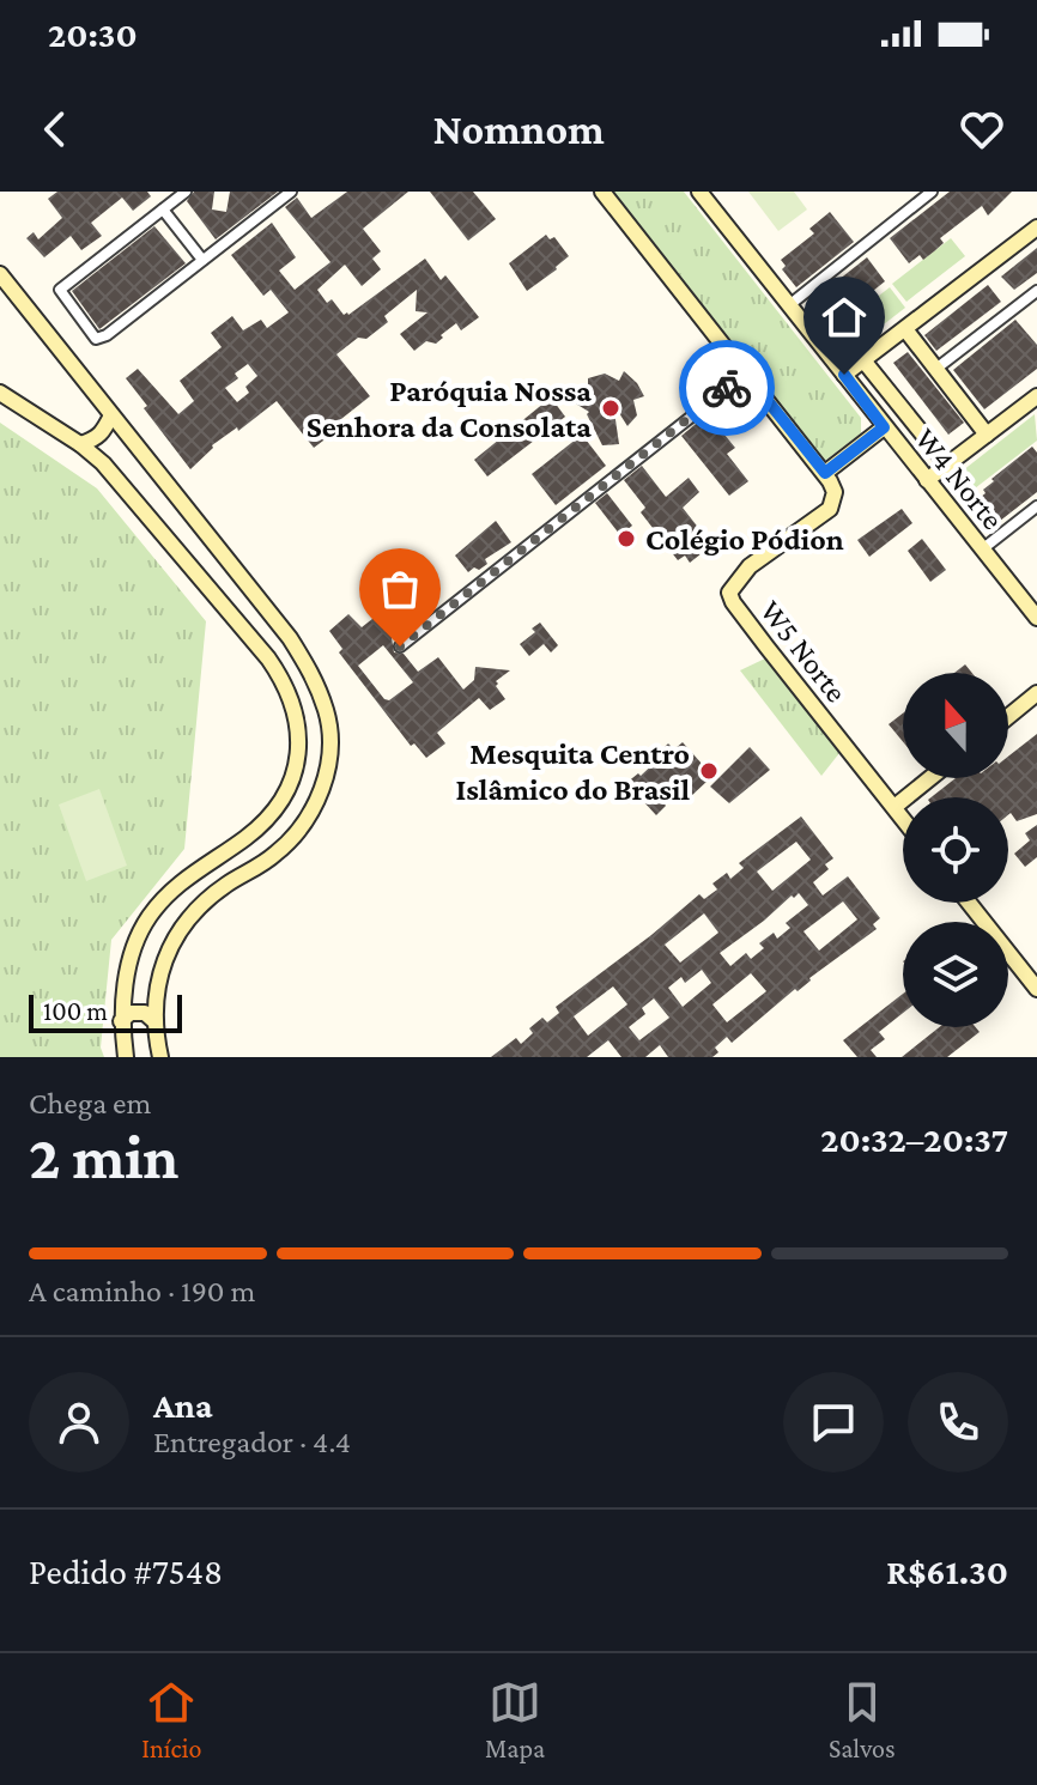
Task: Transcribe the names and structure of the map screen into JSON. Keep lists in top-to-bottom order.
{
  "streets": {
    "street": ["W4 Norte", "W5 Norte"]
  },
  "places": ["Paróquia Nossa Senhora da Consolata", "Colégio Pódion", "Mesquita Centro Islâmico do Brasil"],
  "scale_bar": "100 m",
  "north": "top",
  "page": {
    "status": "20:30",
    "header": "Nomnom",
    "scale": "100 m",
    "heading": ["2 min", "Chega em", "20:32–20:37"],
    "panel": [
      "Ana",
      "Entregador · 4.4",
      "Pedido #7548",
      "R$61.30"
    ],
    "bar": "A caminho · 190 m",
    "tabs": ["Início", "Mapa", "Salvos"]
  }
}
